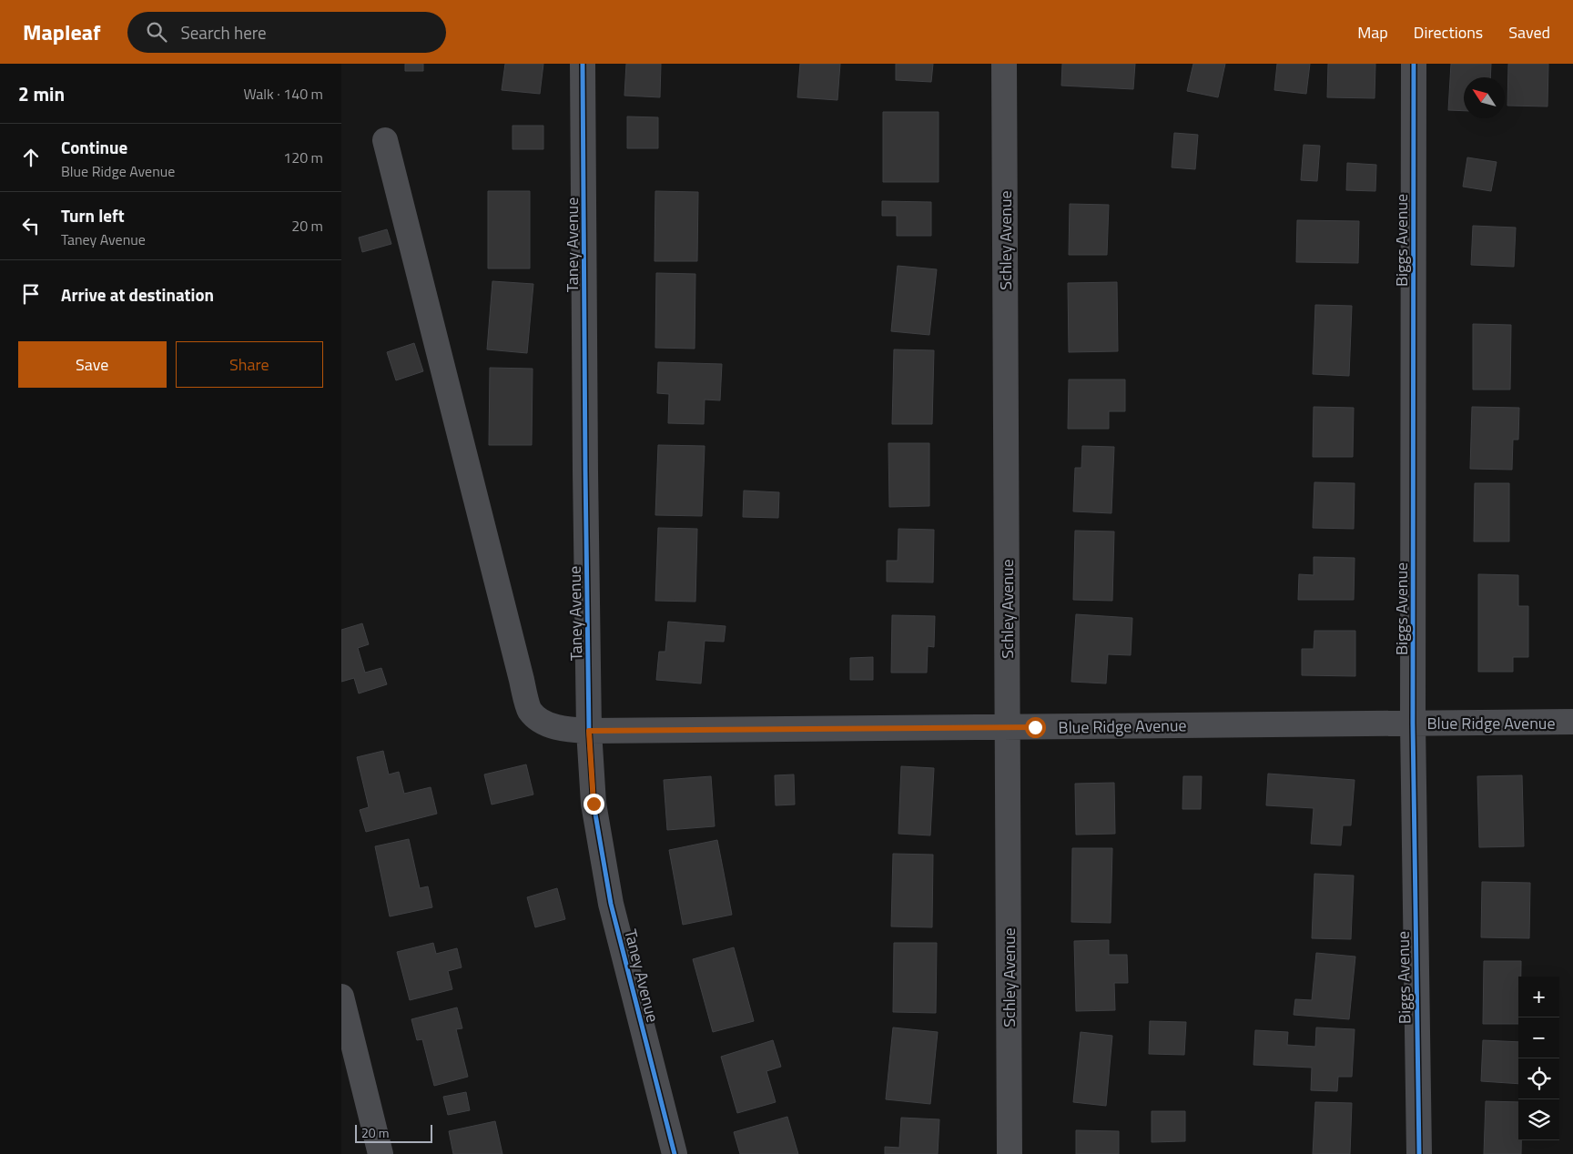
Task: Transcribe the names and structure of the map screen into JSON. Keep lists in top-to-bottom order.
{
  "streets": {
    "street": [
      "Schley Avenue",
      "Biggs Avenue",
      "Taney Avenue",
      "Blue Ridge Avenue"
    ]
  },
  "crossings": [
    ["Schley Avenue", "Blue Ridge Avenue"],
    ["Biggs Avenue", "Blue Ridge Avenue"],
    ["Taney Avenue", "Blue Ridge Avenue"]
  ],
  "scale_bar": "20 m",
  "north": "top left",
  "page": {
    "header": "Mapleaf",
    "search": "Search here",
    "nav": ["Map", "Directions", "Saved"],
    "heading": ["2 min", "Walk · 140 m"],
    "list": [
      ["Continue", "Blue Ridge Avenue", "120 m"],
      ["Turn left", "Taney Avenue", "20 m"],
      "Arrive at destination"
    ],
    "buttons": ["Save", "Share"],
    "map_buttons": ["+", "−"],
    "scale": "20 m"
  }
}
